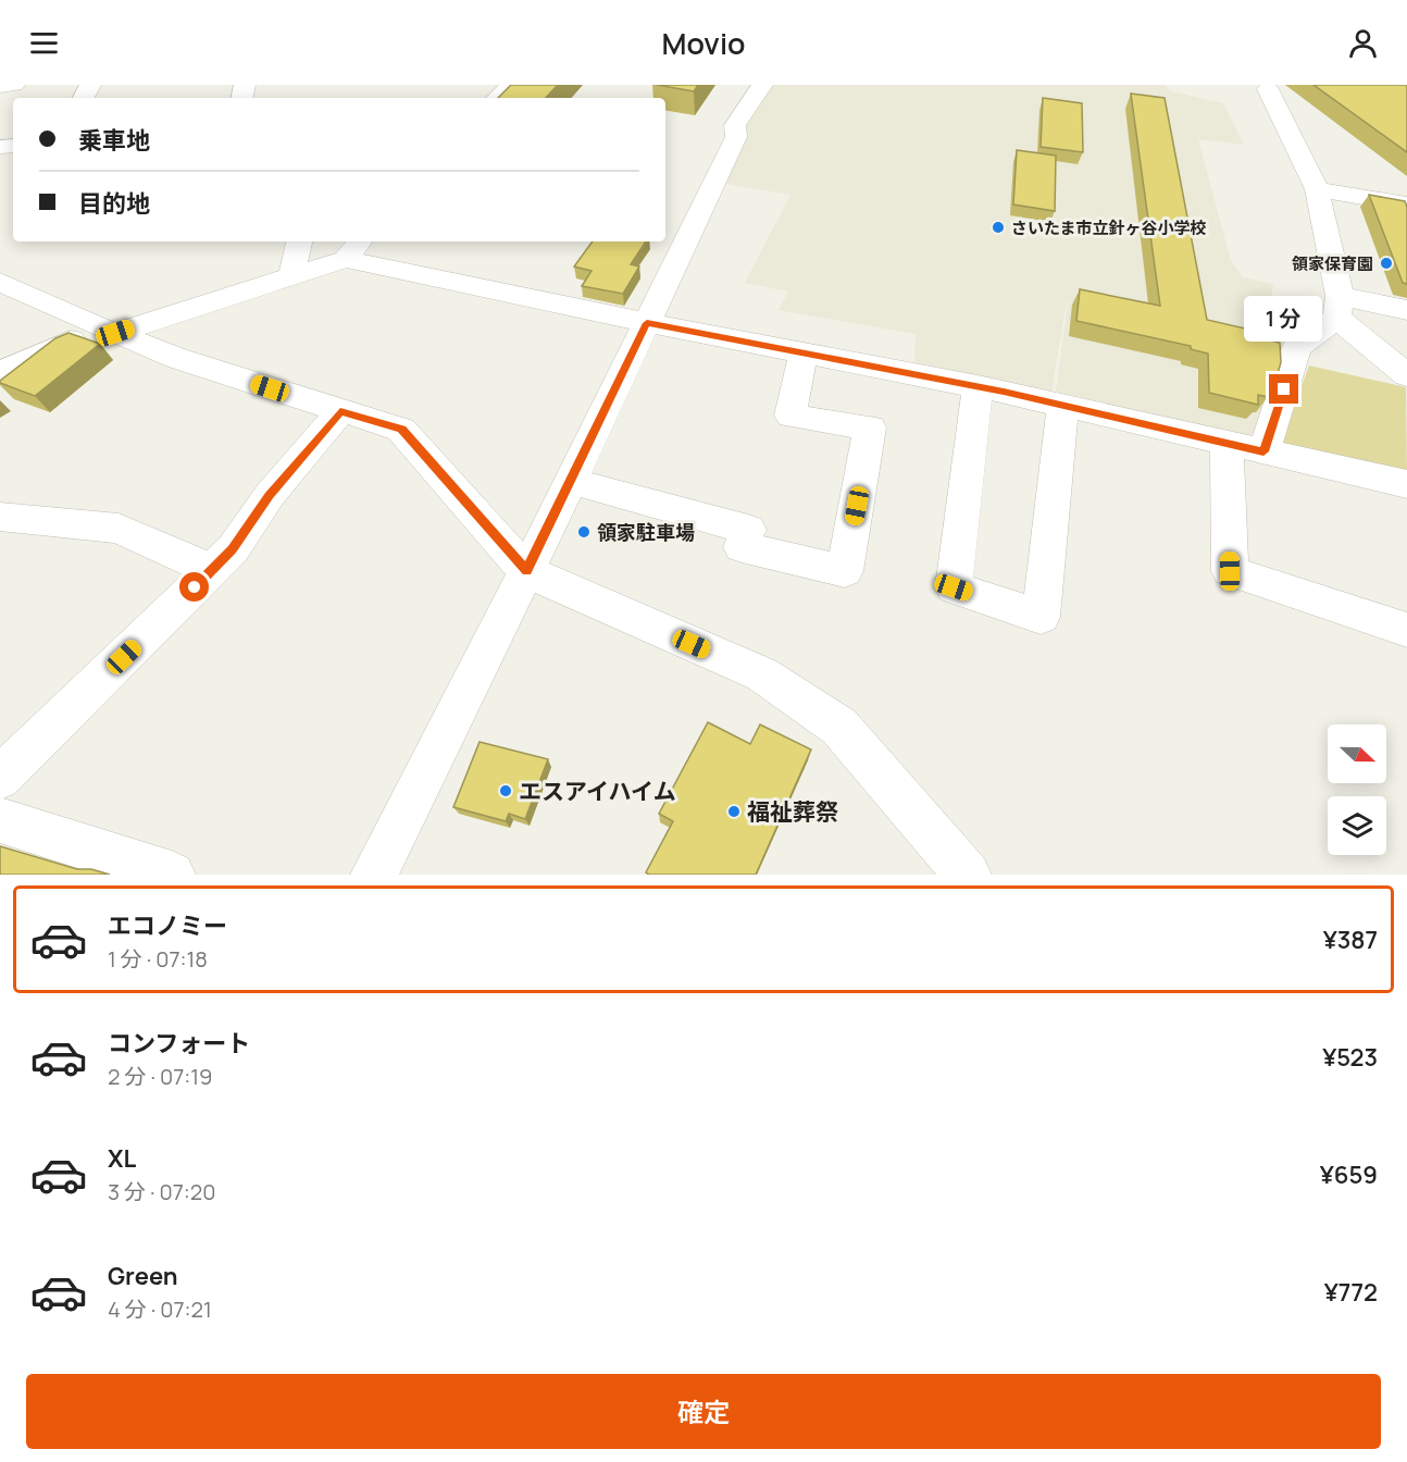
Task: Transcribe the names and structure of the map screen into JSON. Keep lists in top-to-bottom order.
{
  "places": [
    "さいたま市立針ヶ谷小学校",
    "領家保育園",
    "領家駐車場",
    "エスアイハイム",
    "福祉葬祭"
  ],
  "north": "right",
  "page": {
    "header": "Movio",
    "banner": ["乗車地", "目的地"],
    "bubble": "1 分",
    "list": [
      {
        "name": "エコノミー",
        "note": "1 分 · 07:18",
        "value": "¥387"
      },
      {
        "name": "コンフォート",
        "note": "2 分 · 07:19",
        "value": "¥523"
      },
      {
        "name": "XL",
        "note": "3 分 · 07:20",
        "value": "¥659"
      },
      {
        "name": "Green",
        "note": "4 分 · 07:21",
        "value": "¥772"
      }
    ],
    "buttons": "確定"
  }
}
